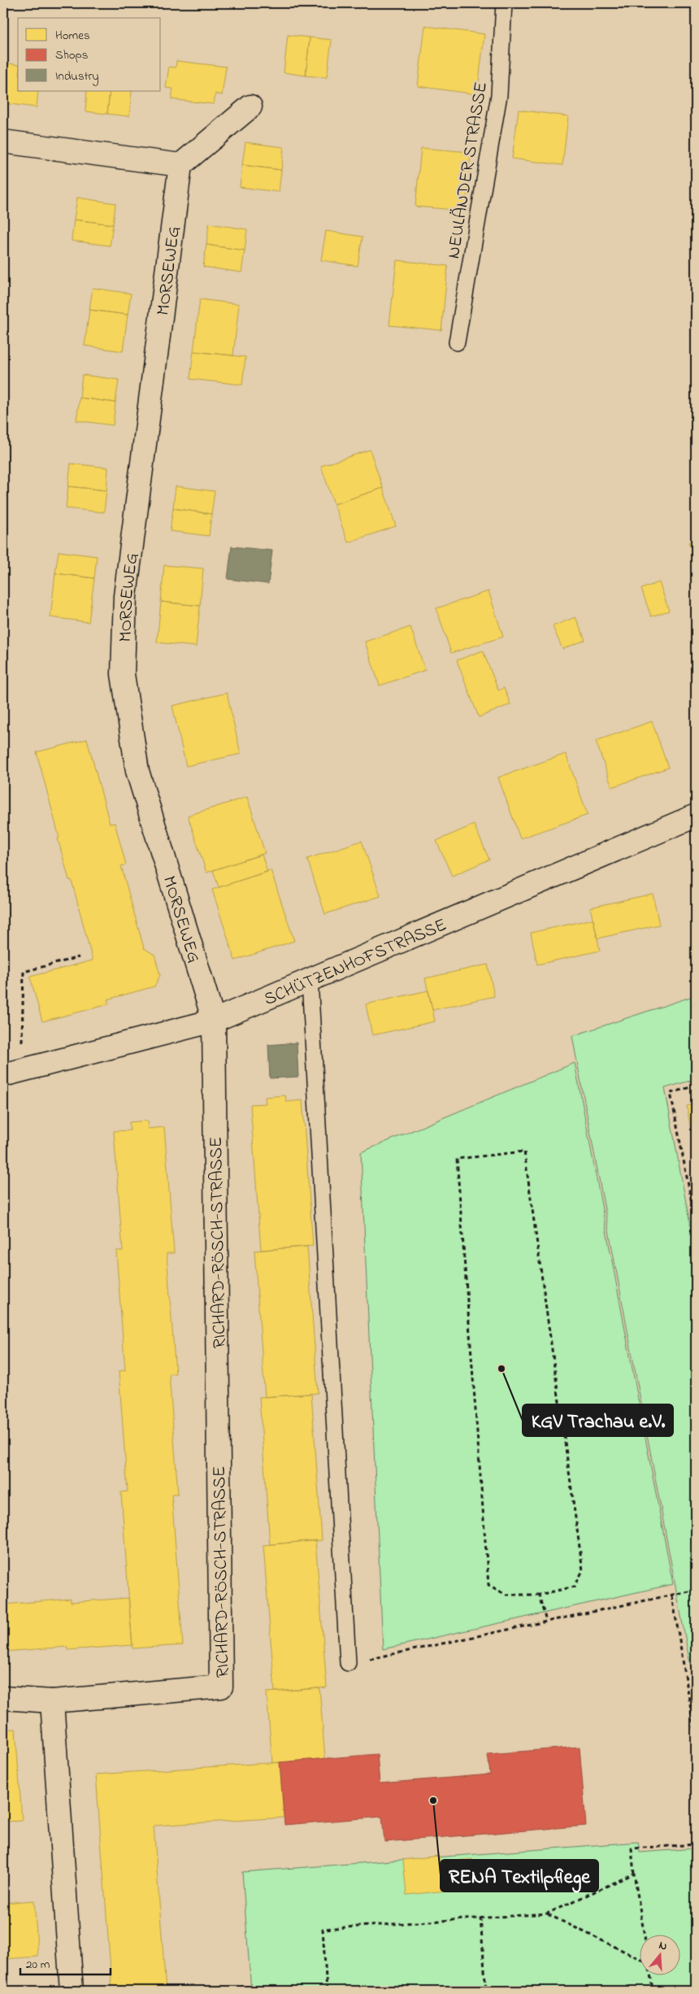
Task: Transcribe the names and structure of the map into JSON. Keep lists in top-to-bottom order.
{
  "streets": {
    "street": ["MORSEWEG", "SCHÜTZENHOFSTRASSE", "RICHARD-RÖSCH-STRASSE"],
    "lane": ["NEULÄNDER STRASSE"]
  },
  "crossings": [
    ["MORSEWEG", "SCHÜTZENHOFSTRASSE"],
    ["MORSEWEG", "RICHARD-RÖSCH-STRASSE"],
    ["SCHÜTZENHOFSTRASSE", "RICHARD-RÖSCH-STRASSE"]
  ],
  "places": ["KGV Trachau e.V.", "RENA Textilpflege"],
  "legend": ["Homes", "Shops", "Industry"],
  "scale_bar": "20 m",
  "north": "top"
}
